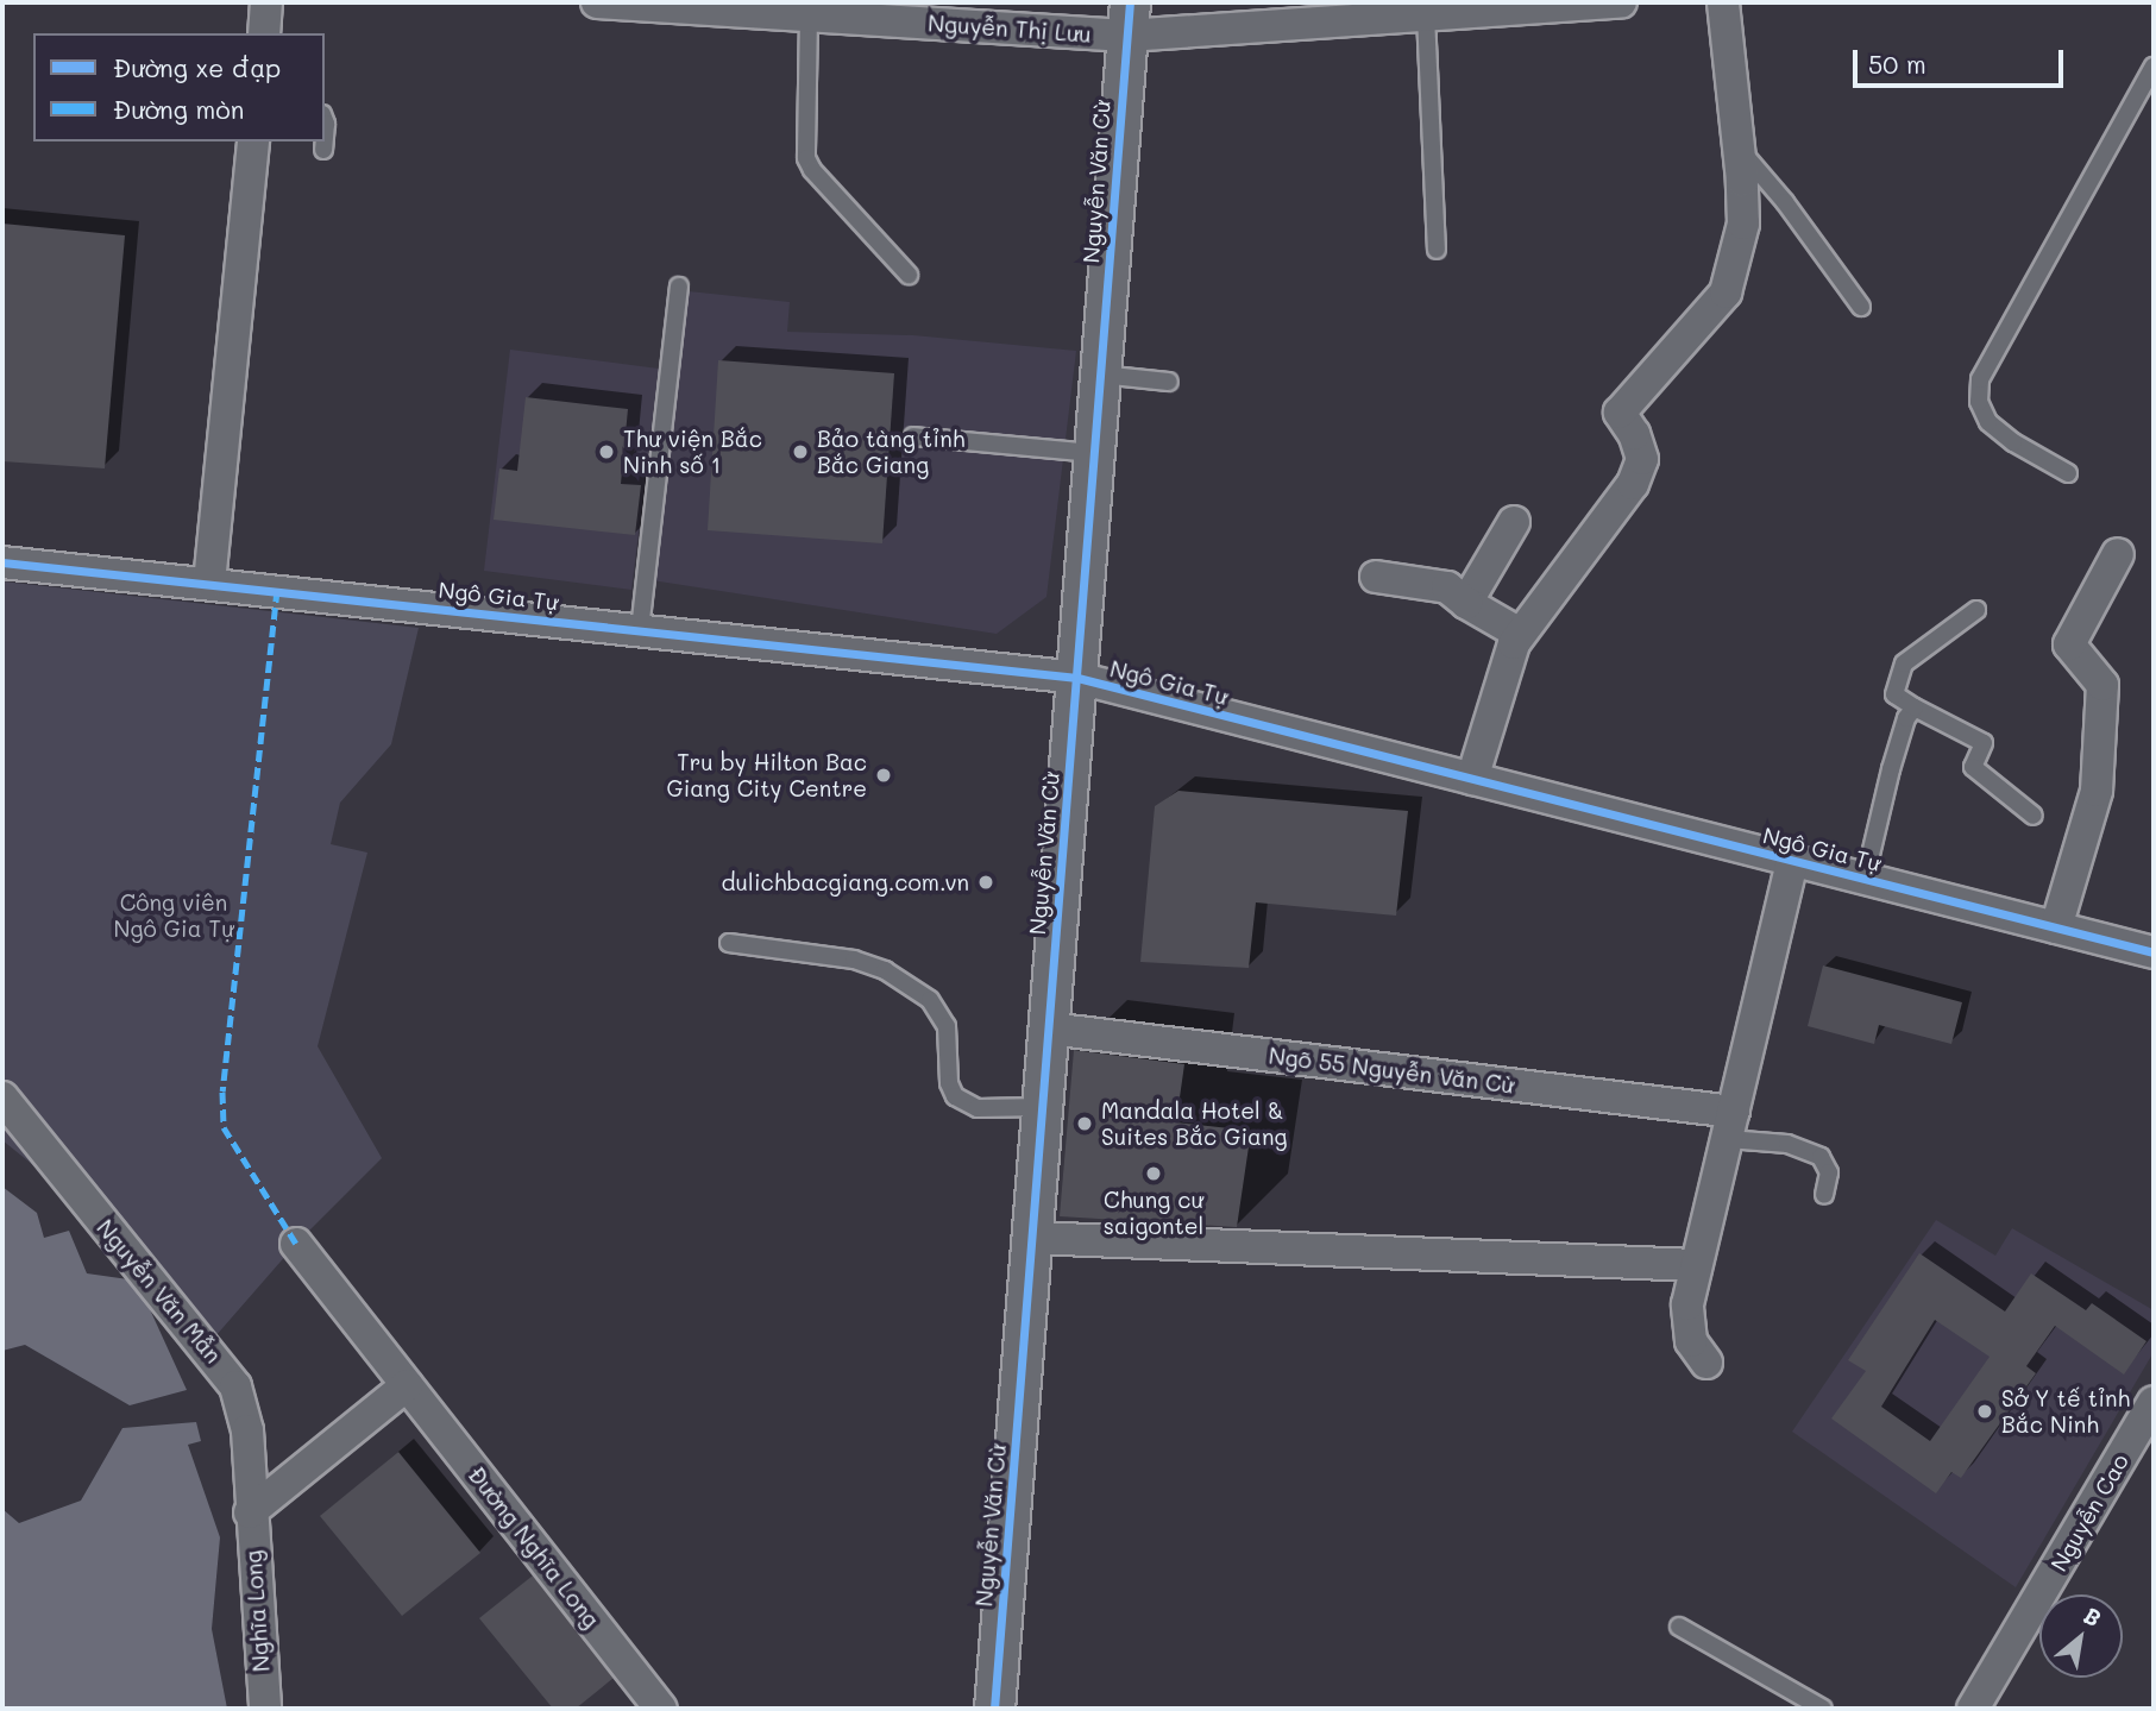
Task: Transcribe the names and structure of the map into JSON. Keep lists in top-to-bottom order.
{
  "streets": {
    "street": [
      "Nguyễn Thị Lưu",
      "Nguyễn Văn Cừ",
      "Ngô Gia Tự",
      "Ngõ 55 Nguyễn Văn Cừ",
      "Nguyễn Văn Mẫn",
      "Nguyễn Cao",
      "Đường Nghĩa Long",
      "Nghĩa Long"
    ]
  },
  "crossings": [
    ["Nguyễn Thị Lưu", "Nguyễn Văn Cừ"],
    ["Nguyễn Văn Cừ", "Ngô Gia Tự"],
    ["Nguyễn Văn Cừ", "Ngõ 55 Nguyễn Văn Cừ"],
    ["Nguyễn Văn Mẫn", "Nghĩa Long"]
  ],
  "parks": ["Công viên Ngô Gia Tự"],
  "places": [
    "Thư viện Bắc Ninh số 1",
    "Bảo tàng tỉnh Bắc Giang",
    "Tru by Hilton Bac Giang City Centre",
    "dulichbacgiang.com.vn",
    "Mandala Hotel & Suites Bắc Giang",
    "Chung cư saigontel",
    "Sở Y tế tỉnh Bắc Ninh"
  ],
  "legend": ["Đường xe đạp", "Đường mòn"],
  "scale_bar": "50 m",
  "north": "top right"
}
